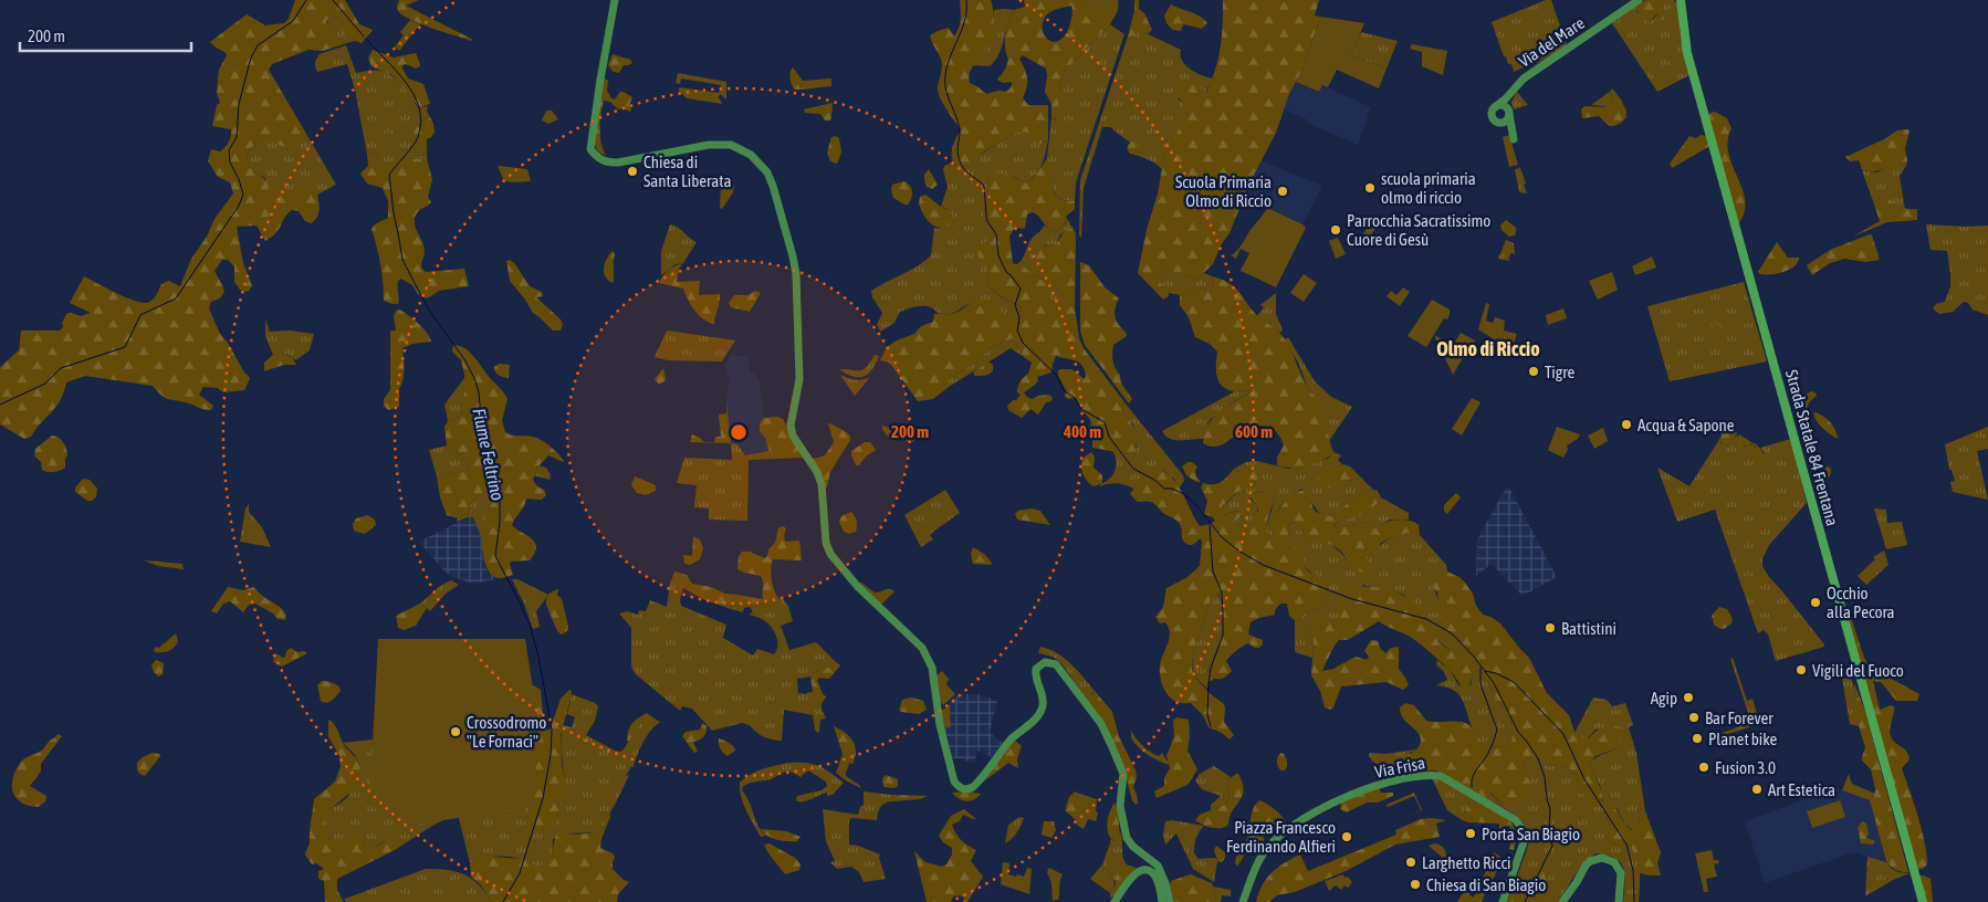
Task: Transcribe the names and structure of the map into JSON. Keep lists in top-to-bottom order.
{
  "streets": {
    "main road": ["Strada Statale 84 Frentana"],
    "street": ["Via del Mare", "Via Frisa"]
  },
  "districts": ["Olmo di Riccio"],
  "water": ["Fiume Feltrino"],
  "places": [
    "Chiesa di Santa Liberata",
    "scuola primaria olmo di riccio",
    "Scuola Primaria Olmo di Riccio",
    "Parrocchia Sacratissimo Cuore di Gesù",
    "Tigre",
    "Acqua & Sapone",
    "Occhio alla Pecora",
    "Battistini",
    "Vigili del Fuoco",
    "Agip",
    "Bar Forever",
    "Crossodromo \"Le Fornaci\"",
    "Planet bike",
    "Fusion 3.0",
    "Art Estetica",
    "Porta San Biagio",
    "Piazza Francesco Ferdinando Alfieri",
    "Larghetto Ricci",
    "Chiesa di San Biagio"
  ],
  "scale_bar": "200 m",
  "rings": ["200 m", "400 m", "600 m"]
}
